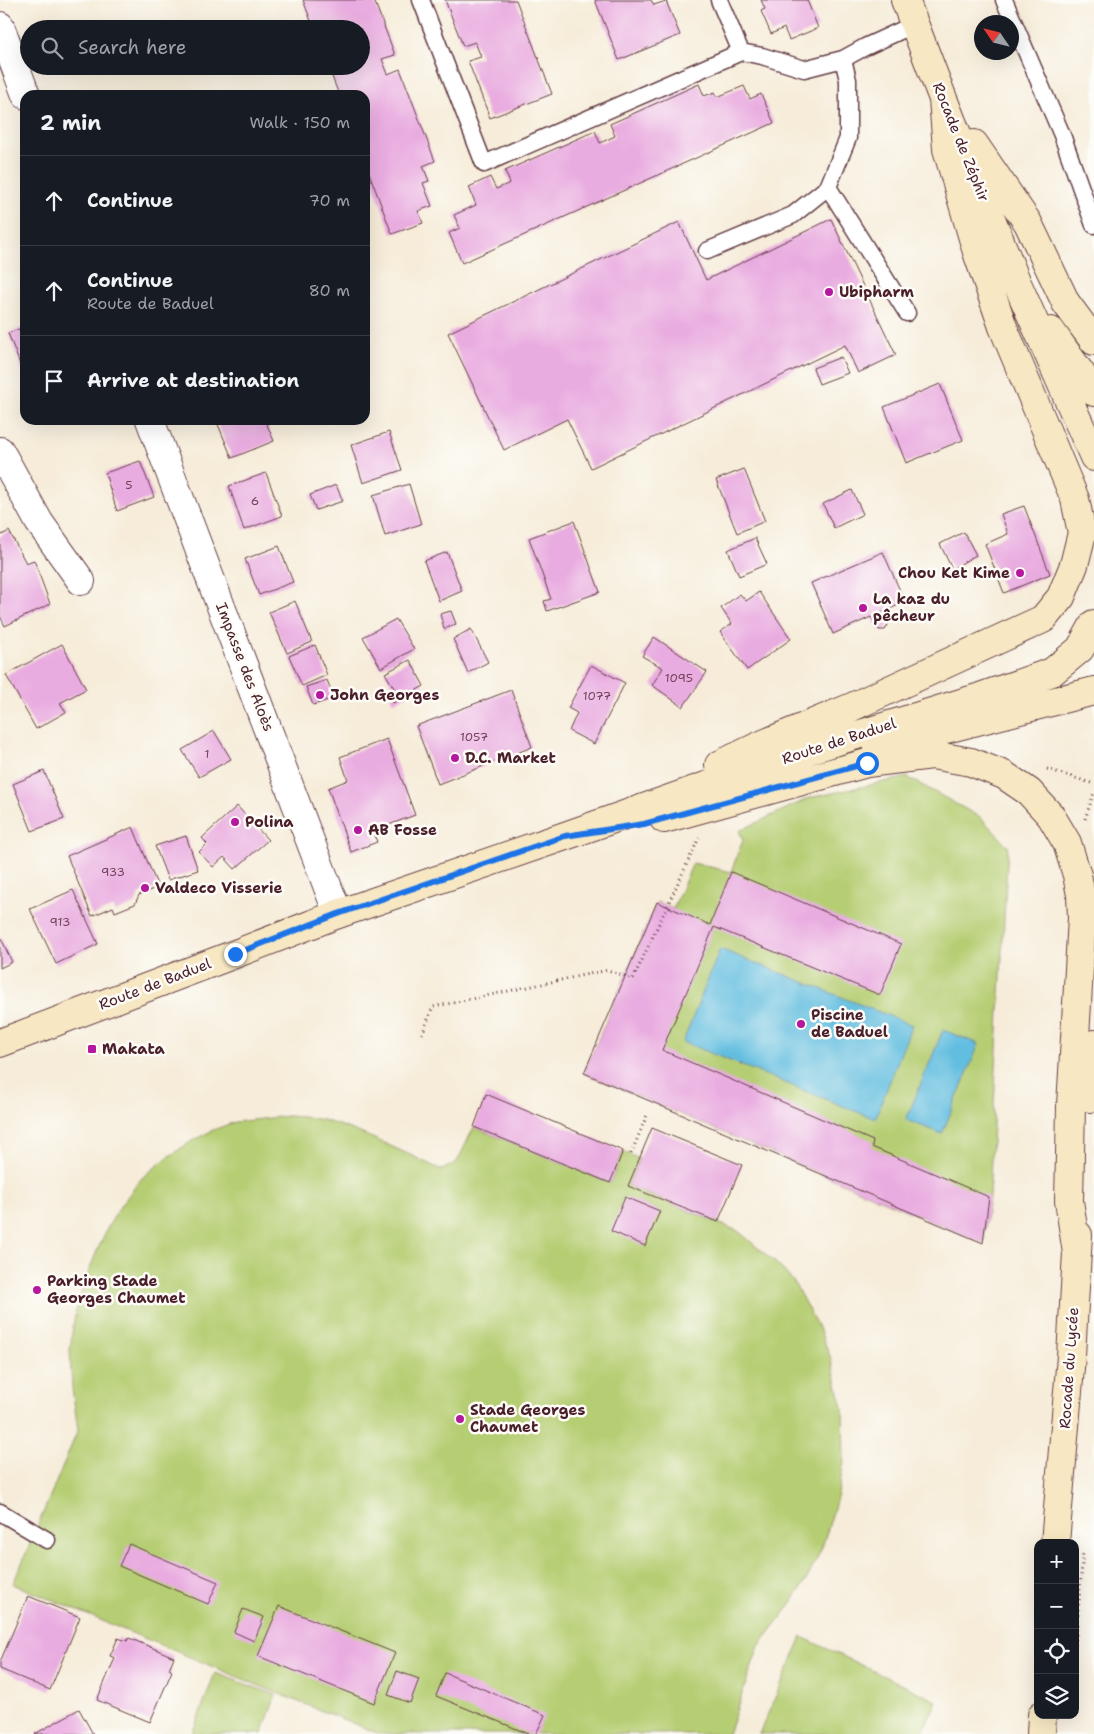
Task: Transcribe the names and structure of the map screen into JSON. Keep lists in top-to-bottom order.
{
  "streets": {
    "main road": ["Rocade de Zéphir", "Route de Baduel", "Rocade du Lycée"],
    "street": ["Impasse des Aloès"]
  },
  "crossings": [
    ["Impasse des Aloès", "Route de Baduel"]
  ],
  "places": {
    "other": [
      "Ubipharm",
      "Chou Ket Kime",
      "La kaz du pêcheur",
      "John Georges",
      "D.C. Market",
      "Polina",
      "AB Fosse",
      "Valdeco Visserie",
      "Piscine de Baduel",
      "Parking Stade Georges Chaumet",
      "Stade Georges Chaumet"
    ],
    "transit": ["Makata"]
  },
  "house_numbers": [
    "5",
    "6",
    "1095",
    "1077",
    "1057",
    "1",
    "933",
    "913"
  ],
  "north": "top left",
  "page": {
    "search": "Search here",
    "heading": ["2 min", "Walk · 150 m"],
    "list": [
      ["Continue", "70 m"],
      ["Continue", "Route de Baduel", "80 m"],
      "Arrive at destination"
    ],
    "map_buttons": ["+", "−"]
  }
}
